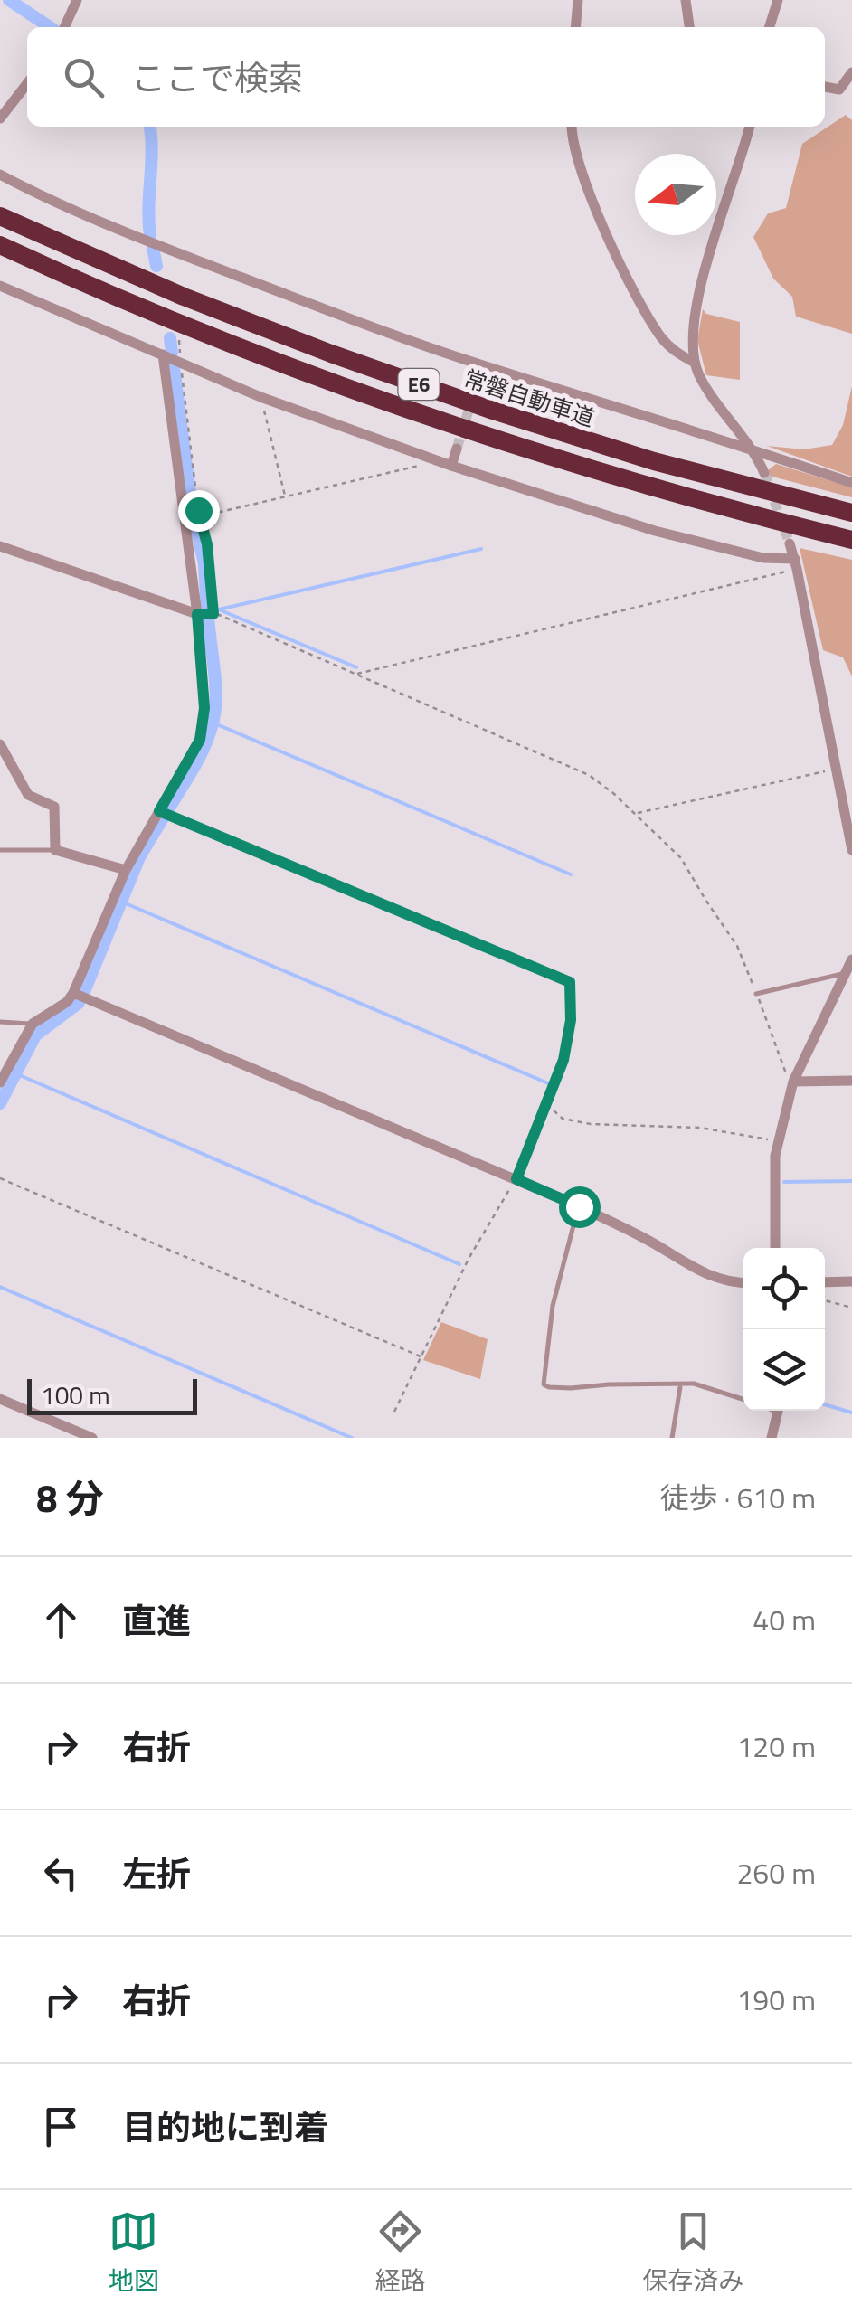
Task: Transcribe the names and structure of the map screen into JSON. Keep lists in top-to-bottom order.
{
  "streets": {
    "highway": ["E6", "常磐自動車道"]
  },
  "scale_bar": "100 m",
  "north": "left",
  "page": {
    "search": "ここで検索",
    "scale": "100 m",
    "heading": ["8 分", "徒歩 · 610 m"],
    "list": [
      ["直進", "40 m"],
      ["右折", "120 m"],
      ["左折", "260 m"],
      ["右折", "190 m"],
      "目的地に到着"
    ],
    "nav": ["地図", "経路", "保存済み"]
  }
}
